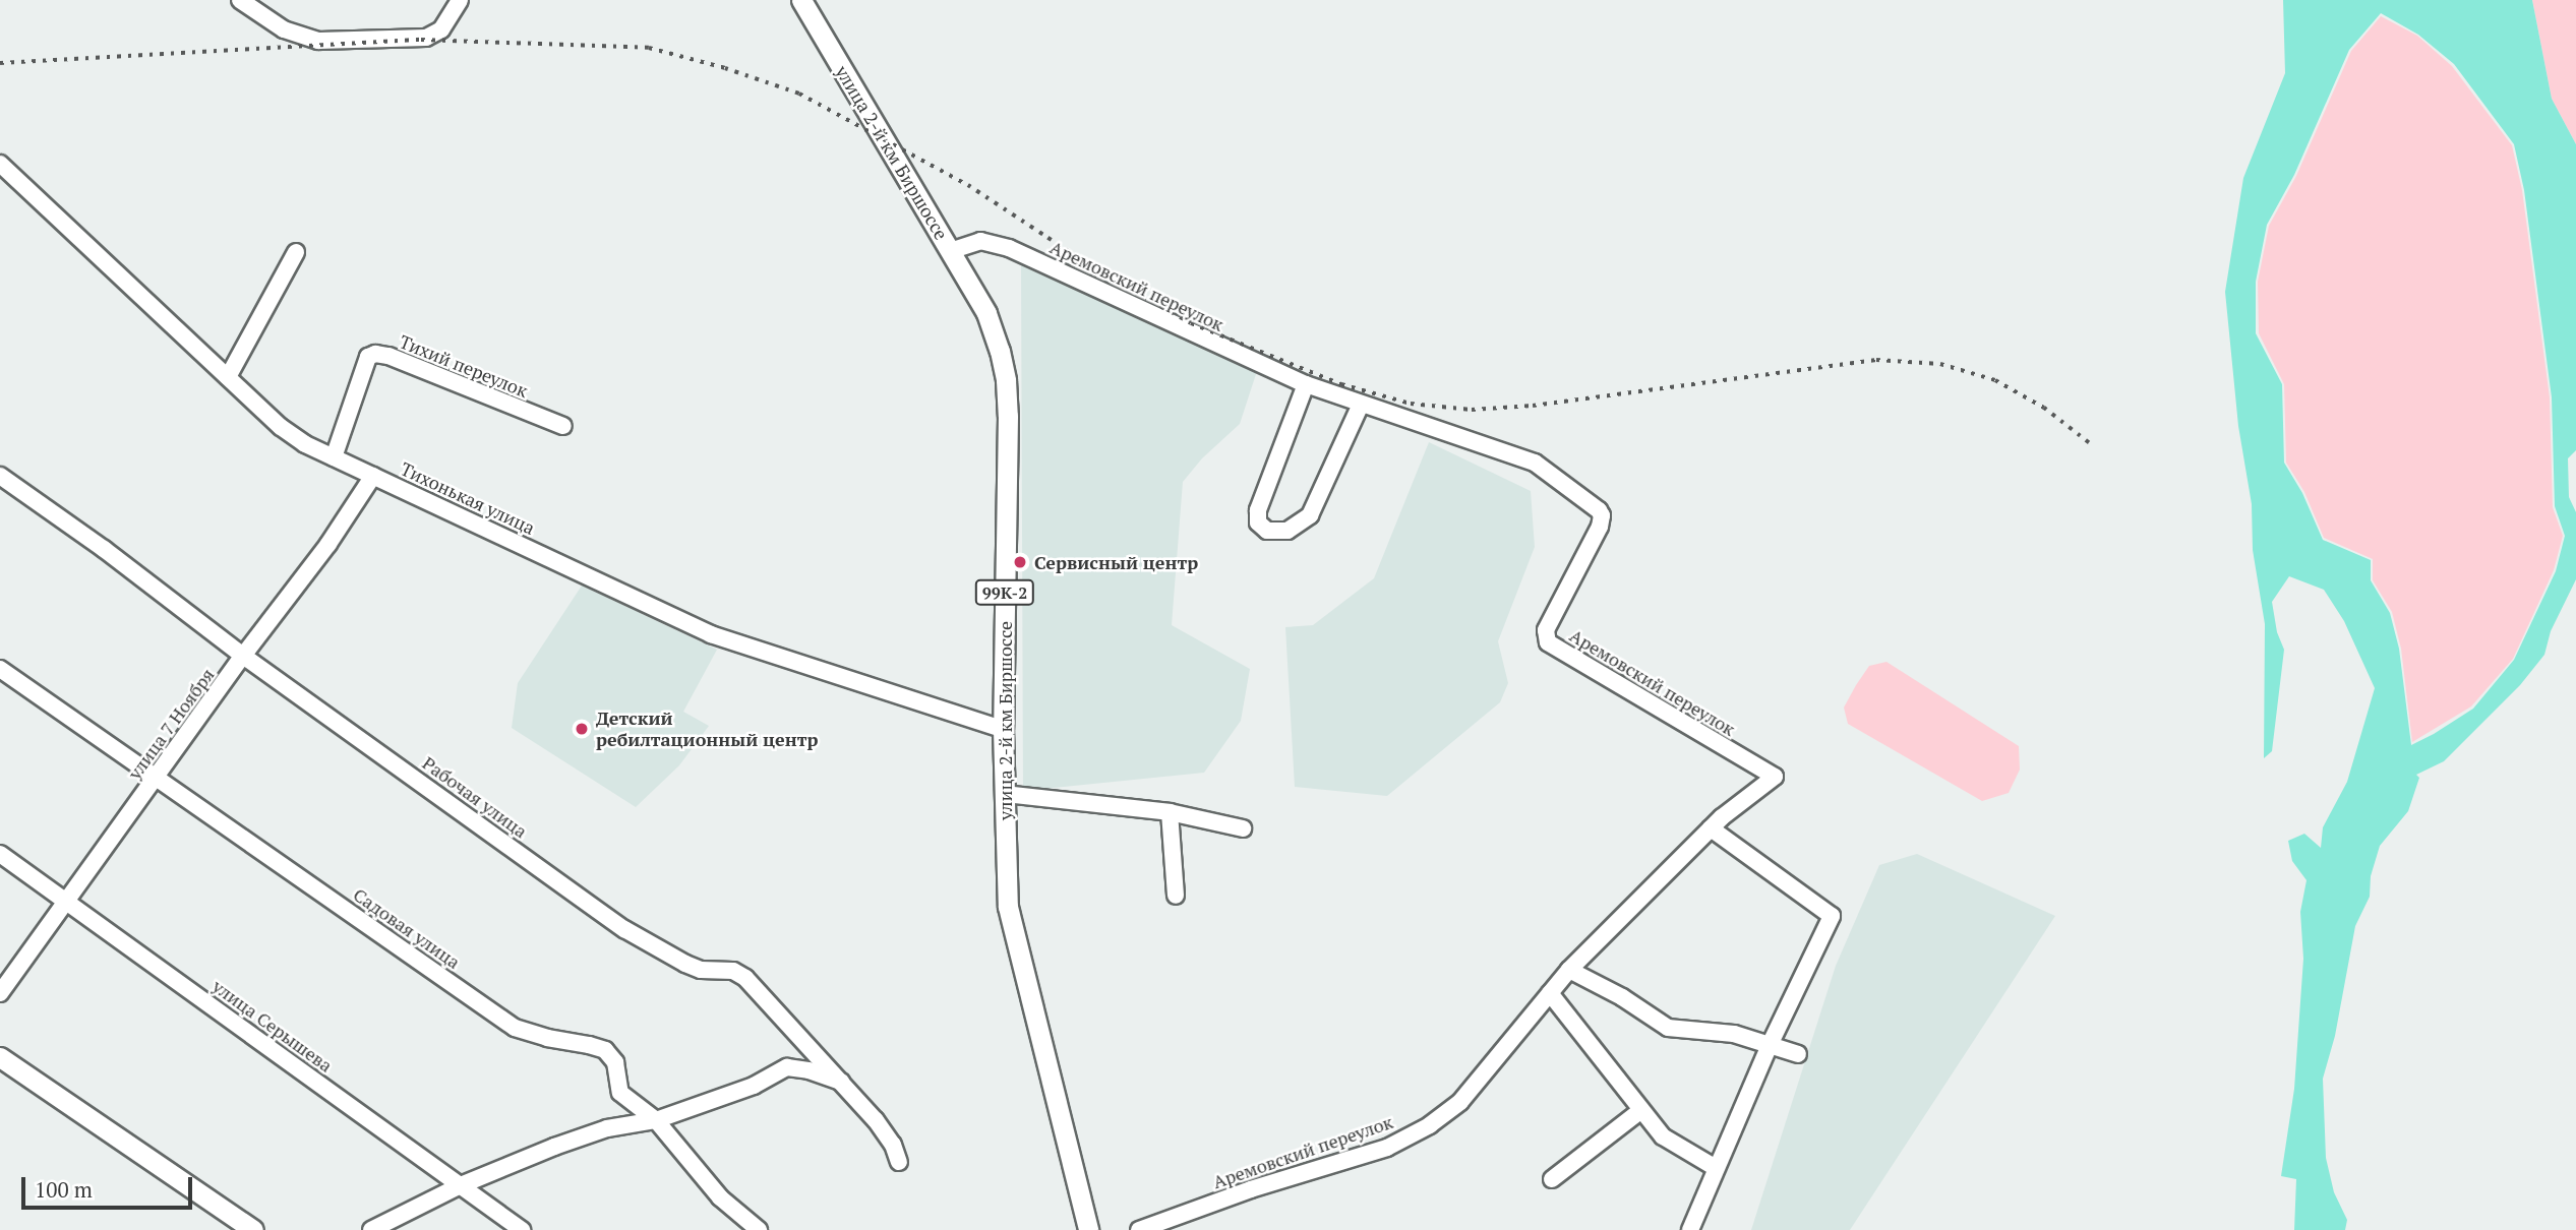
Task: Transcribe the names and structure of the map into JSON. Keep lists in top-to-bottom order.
{
  "streets": {
    "main road": ["улица 2-й км Биршоссе", "99К-2"],
    "street": [
      "Аремовский переулок",
      "Тихий переулок",
      "Тихонькая улица",
      "улица 7 Ноября",
      "Рабочая улица",
      "Садовая улица",
      "улица Серышева"
    ]
  },
  "crossings": [
    ["улица 2-й км Биршоссе", "Аремовский переулок"],
    ["улица 2-й км Биршоссе", "Тихонькая улица"],
    ["Тихий переулок", "Тихонькая улица"],
    ["Тихонькая улица", "улица 7 Ноября"],
    ["улица 7 Ноября", "Рабочая улица"],
    ["улица 7 Ноября", "Садовая улица"],
    ["улица 7 Ноября", "улица Серышева"]
  ],
  "places": ["Сервисный центр", "Детский ребилтационный центр"],
  "scale_bar": "100 m"
}
